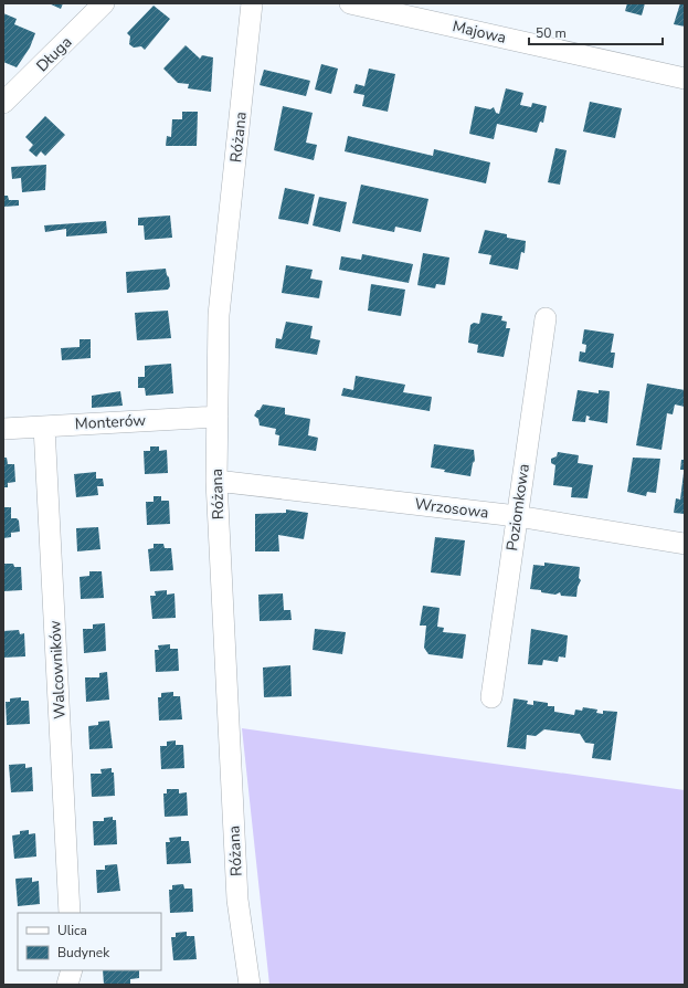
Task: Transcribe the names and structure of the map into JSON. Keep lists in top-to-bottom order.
{
  "streets": {
    "street": [
      "Majowa",
      "Długa",
      "Różana",
      "Monterów",
      "Poziomkowa",
      "Wrzosowa",
      "Walcowników"
    ]
  },
  "crossings": [
    ["Różana", "Monterów"],
    ["Różana", "Wrzosowa"],
    ["Monterów", "Walcowników"],
    ["Poziomkowa", "Wrzosowa"]
  ],
  "legend": ["Ulica", "Budynek"],
  "scale_bar": "50 m"
}
